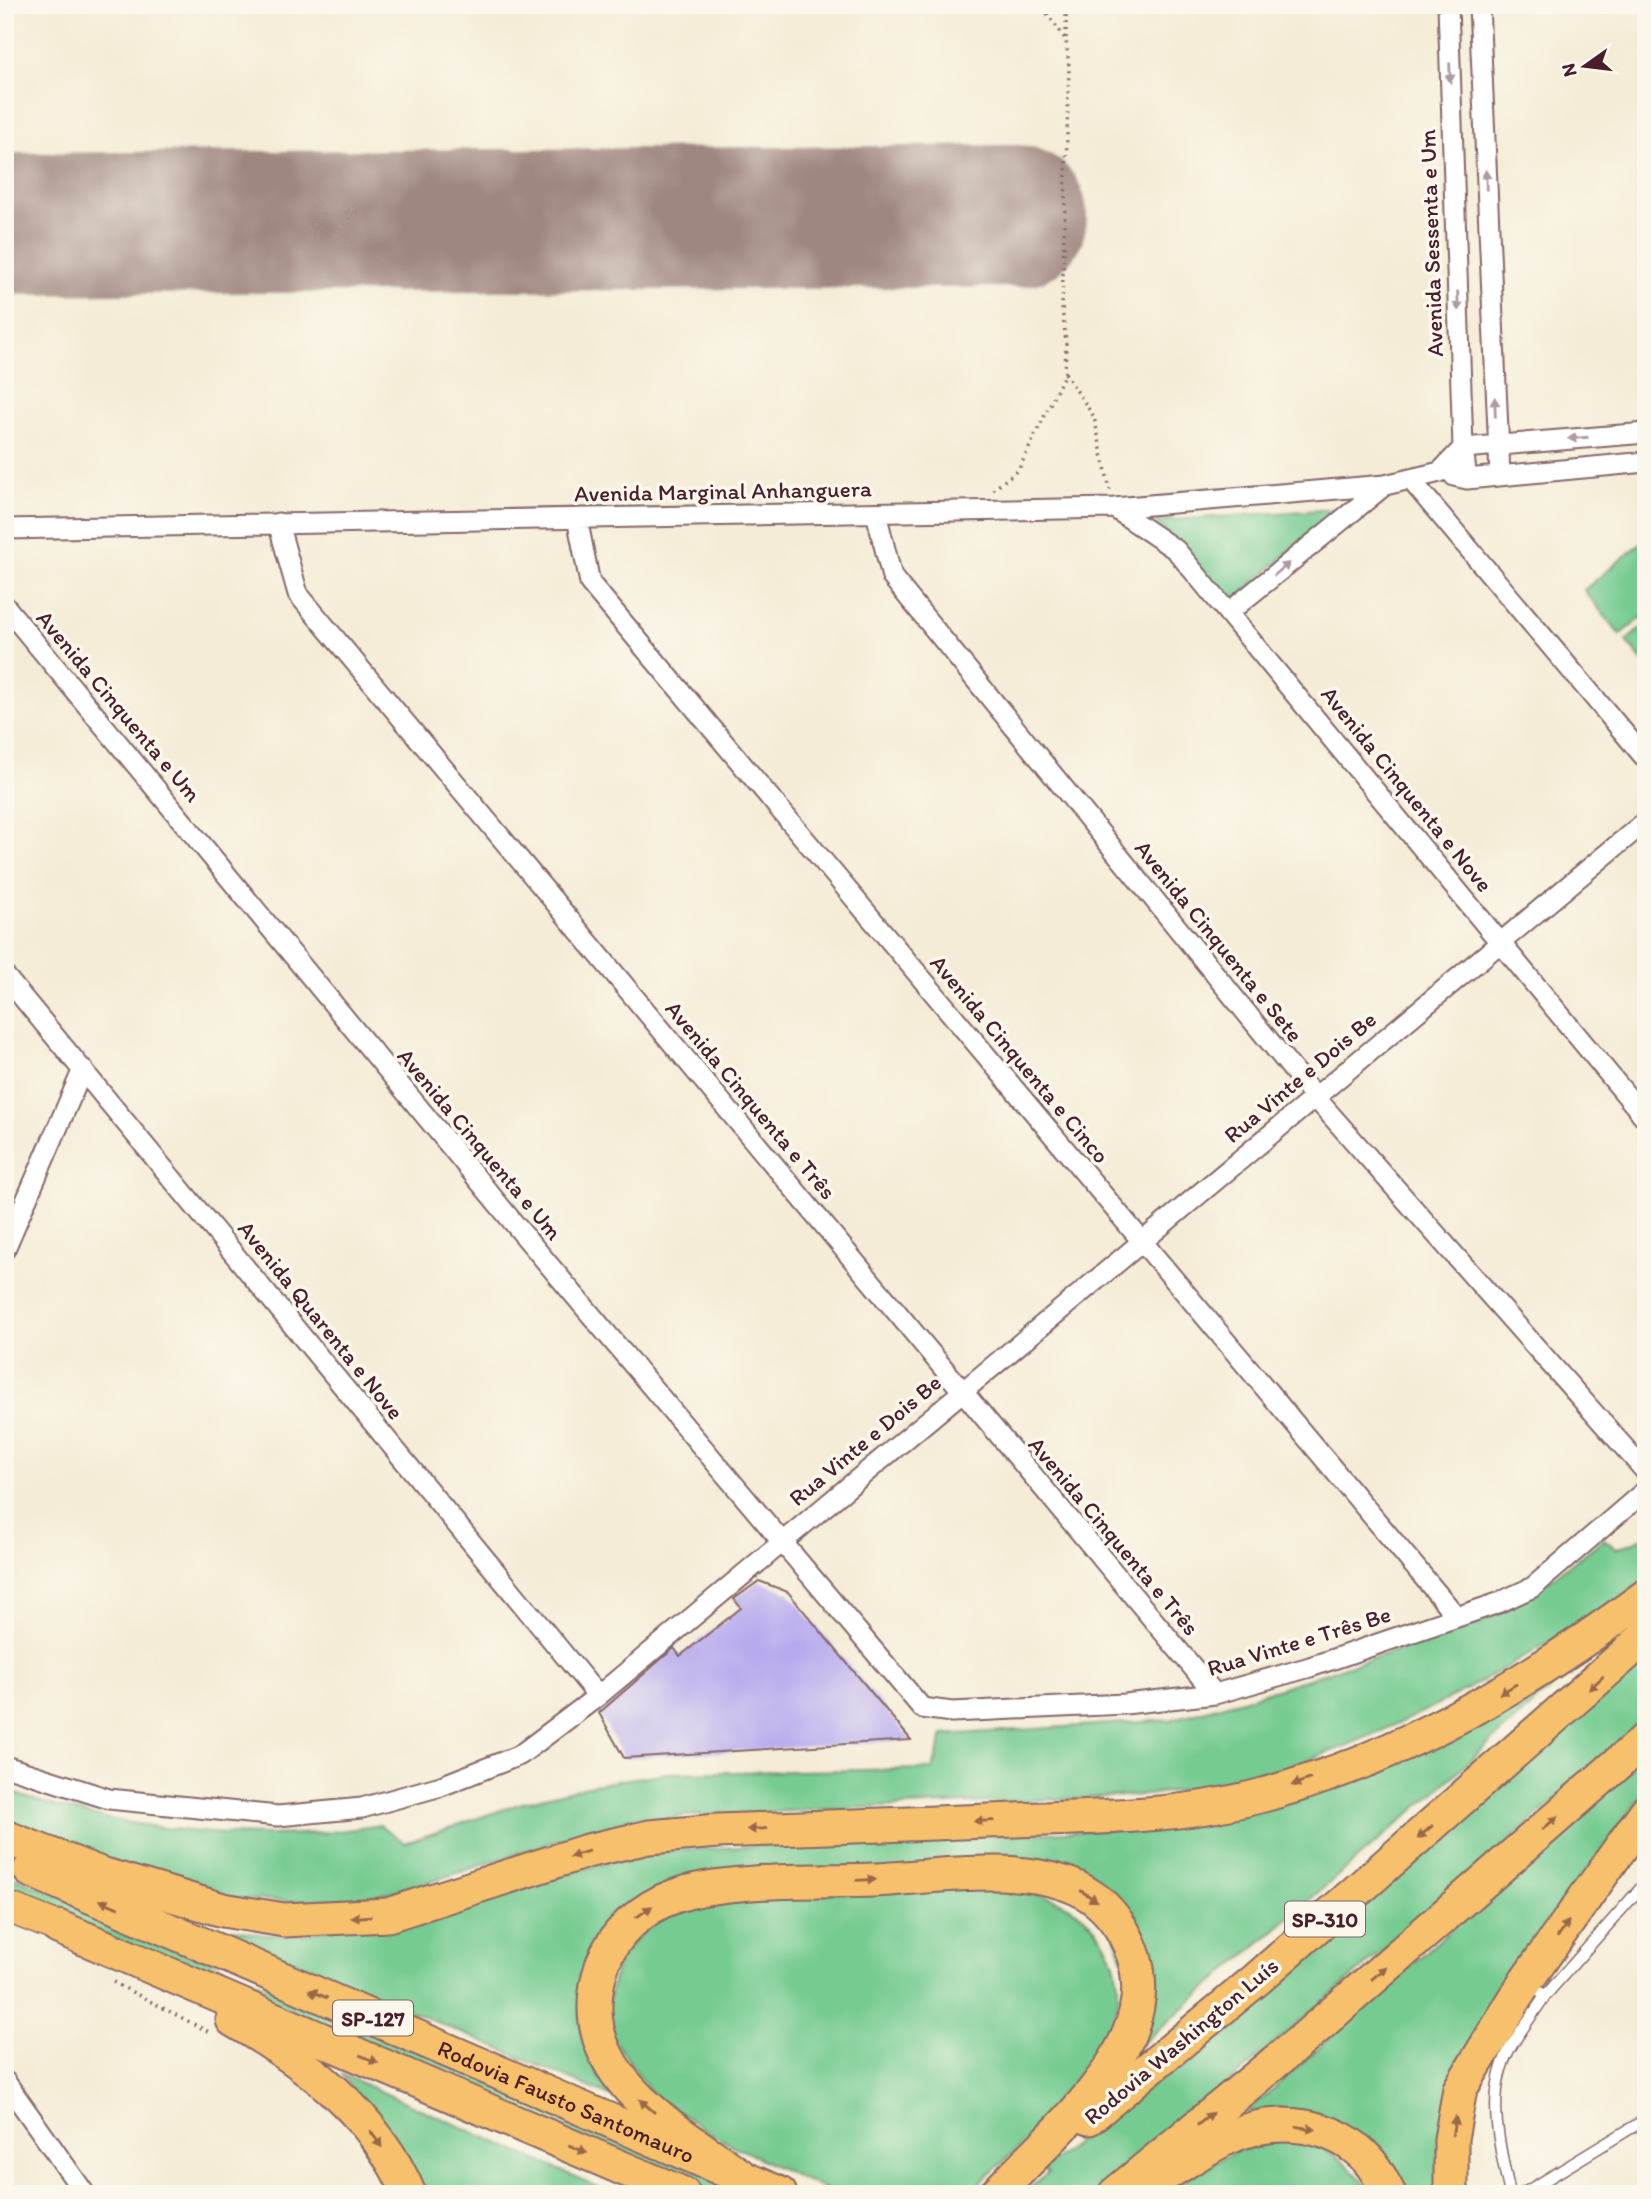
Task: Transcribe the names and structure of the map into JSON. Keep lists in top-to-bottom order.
{
  "streets": {
    "highway": [
      "SP-310",
      "SP-127",
      "Rodovia Washington Luís",
      "Rodovia Fausto Santomauro"
    ],
    "street": [
      "Avenida Sessenta e Um",
      "Avenida Marginal Anhanguera",
      "Avenida Cinquenta e Um",
      "Avenida Cinquenta e Nove",
      "Avenida Cinquenta e Sete",
      "Avenida Cinquenta e Cinco",
      "Rua Vinte e Dois Be",
      "Avenida Cinquenta e Três",
      "Avenida Quarenta e Nove",
      "Rua Vinte e Três Be"
    ]
  },
  "crossings": [
    ["Avenida Sessenta e Um", "Avenida Marginal Anhanguera"],
    ["Avenida Marginal Anhanguera", "Avenida Cinquenta e Nove"],
    ["Avenida Marginal Anhanguera", "Avenida Cinquenta e Sete"],
    ["Avenida Marginal Anhanguera", "Avenida Cinquenta e Cinco"],
    ["Avenida Marginal Anhanguera", "Avenida Cinquenta e Três"],
    ["Avenida Cinquenta e Um", "Rua Vinte e Dois Be"],
    ["Avenida Cinquenta e Um", "Rua Vinte e Três Be"],
    ["Avenida Cinquenta e Nove", "Rua Vinte e Dois Be"],
    ["Avenida Cinquenta e Sete", "Rua Vinte e Dois Be"],
    ["Avenida Cinquenta e Cinco", "Rua Vinte e Dois Be"],
    ["Avenida Cinquenta e Cinco", "Rua Vinte e Três Be"],
    ["Rua Vinte e Dois Be", "Avenida Cinquenta e Três"],
    ["Rua Vinte e Dois Be", "Avenida Quarenta e Nove"],
    ["Avenida Cinquenta e Três", "Rua Vinte e Três Be"]
  ],
  "north": "left"
}
